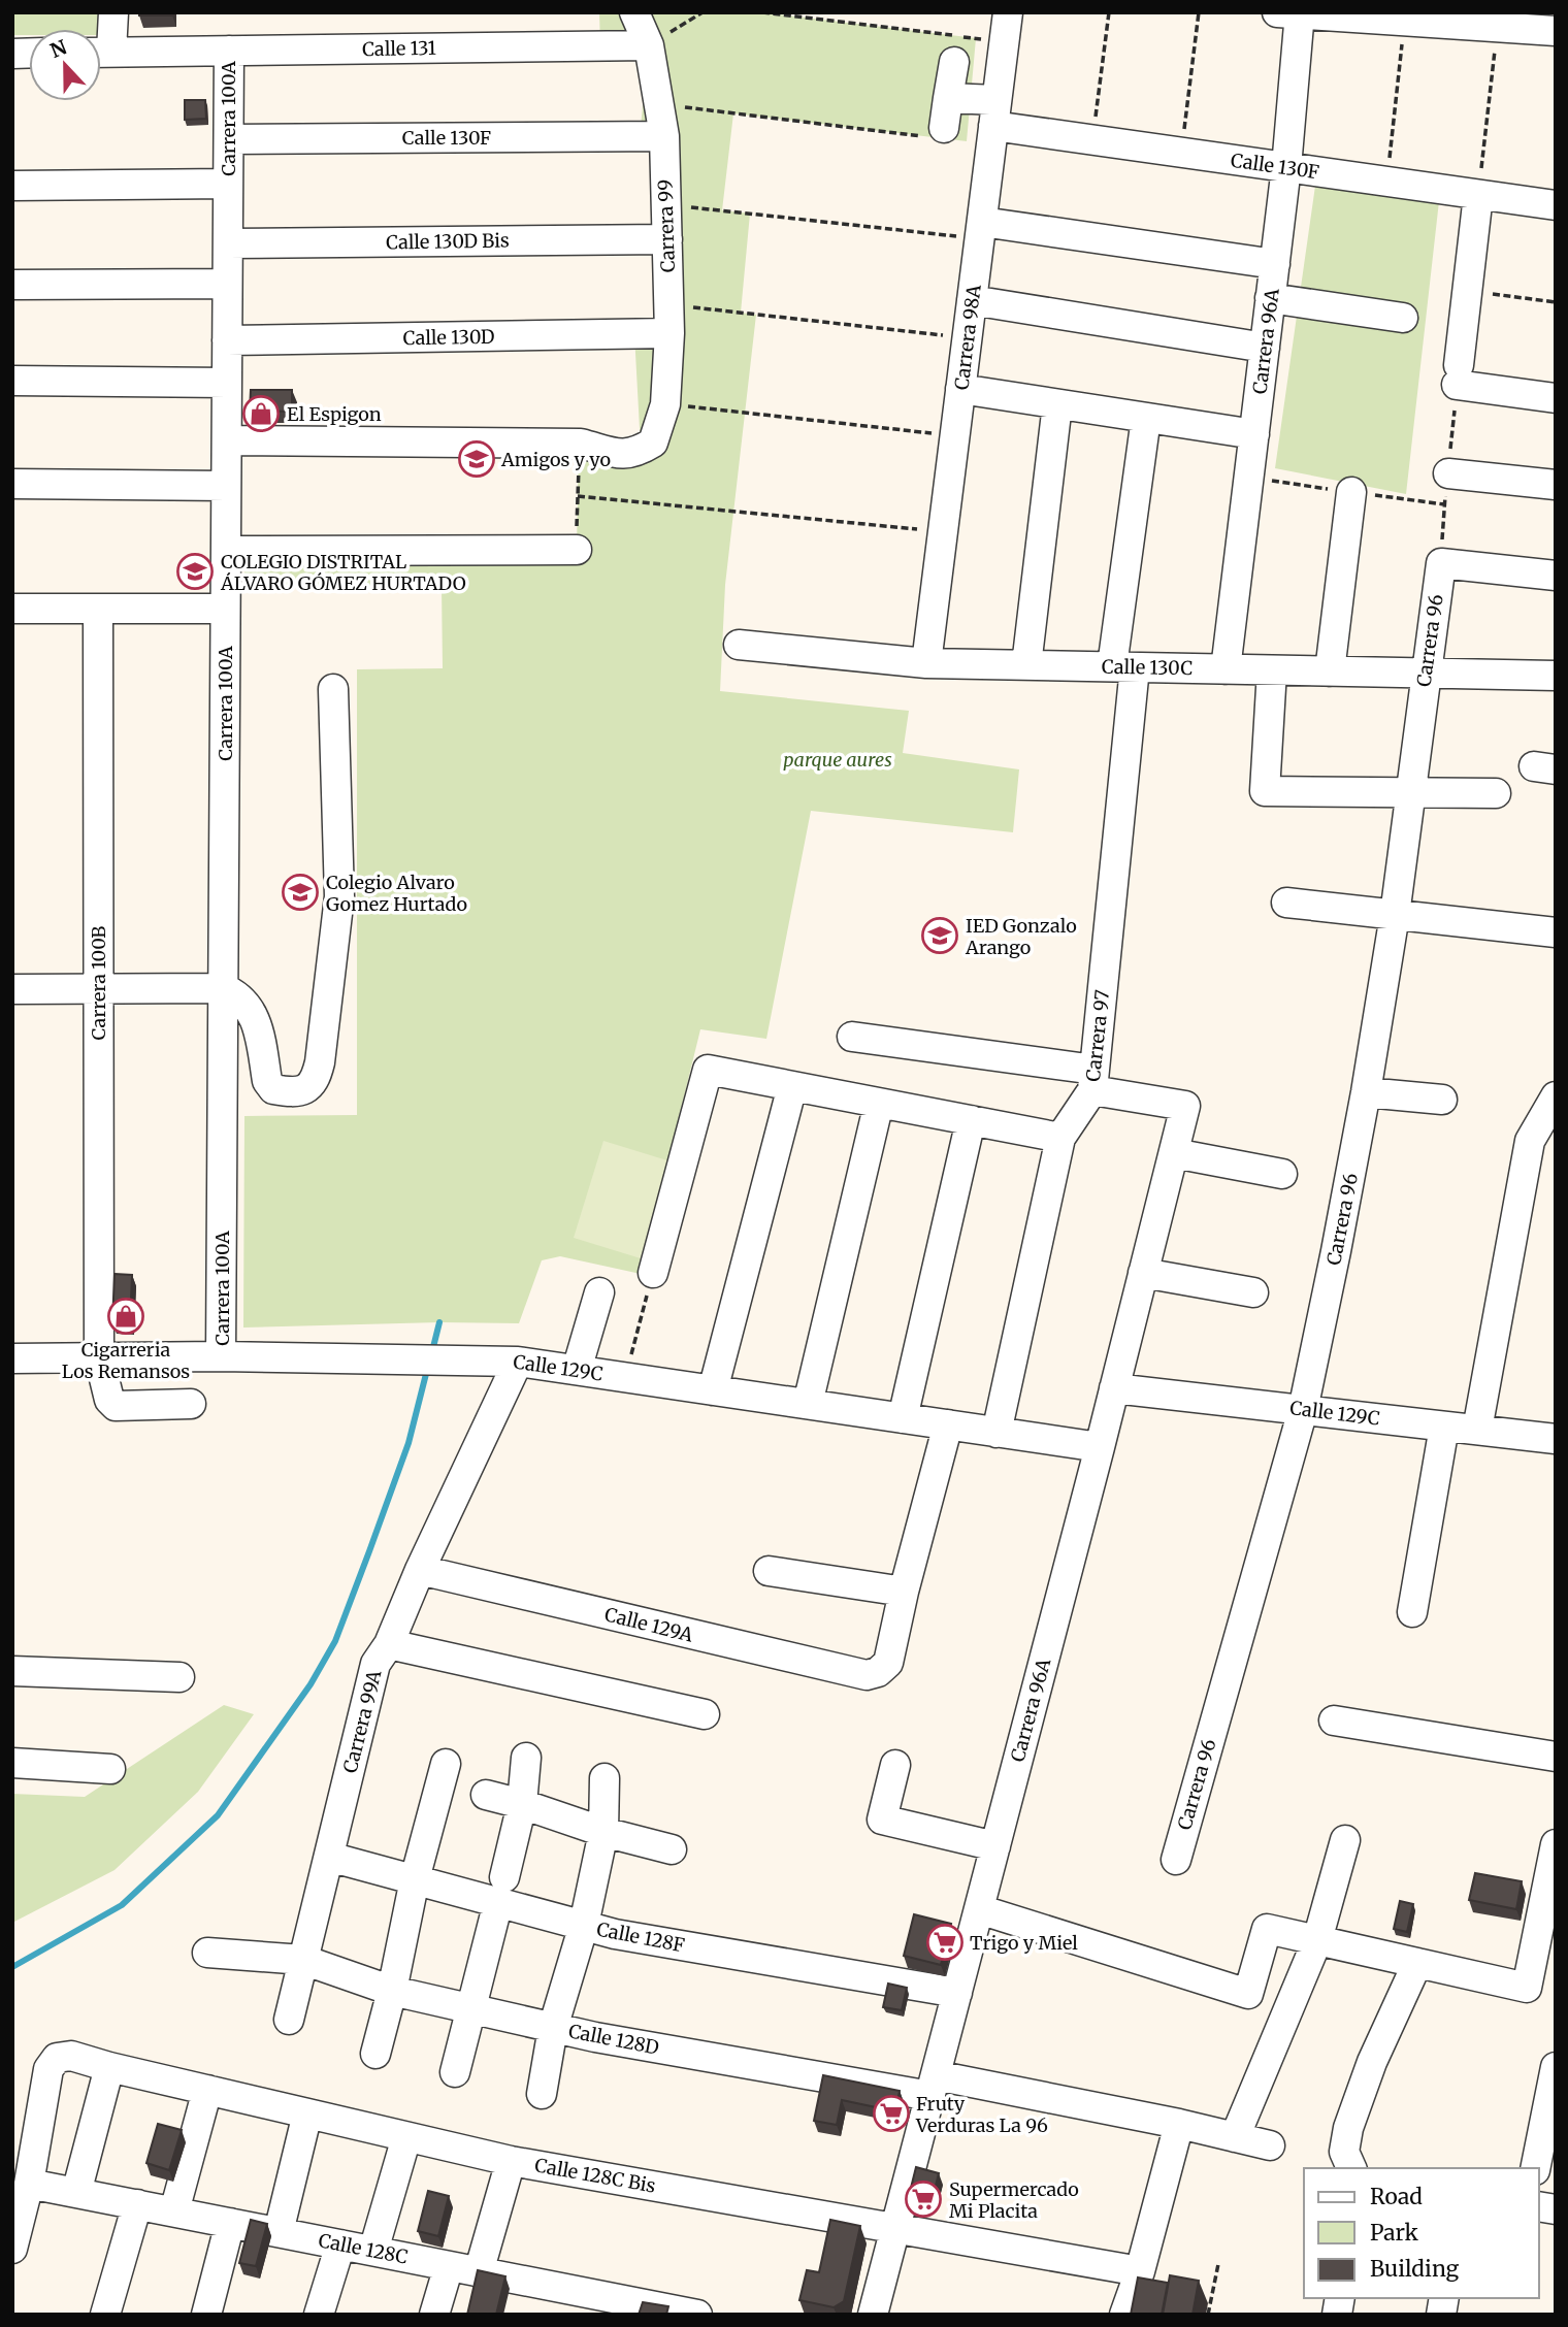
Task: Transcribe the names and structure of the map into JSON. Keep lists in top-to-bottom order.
{
  "streets": {
    "street": [
      "Calle 131",
      "Carrera 100A",
      "Calle 130F",
      "Carrera 99",
      "Calle 130D Bis",
      "Calle 130D",
      "Carrera 98A",
      "Carrera 96A",
      "Carrera 96",
      "Calle 130C",
      "Carrera 100B",
      "Carrera 97",
      "Calle 129C",
      "Calle 129A",
      "Carrera 99A",
      "Calle 128F",
      "Calle 128D",
      "Calle 128C Bis",
      "Calle 128C"
    ]
  },
  "crossings": [
    ["Calle 131", "Carrera 100A"],
    ["Calle 131", "Carrera 99"],
    ["Carrera 100A", "Calle 130F"],
    ["Carrera 100A", "Calle 130D Bis"],
    ["Carrera 100A", "Calle 130D"],
    ["Carrera 100A", "Calle 129C"],
    ["Calle 130F", "Carrera 99"],
    ["Calle 130F", "Carrera 98A"],
    ["Calle 130F", "Carrera 96A"],
    ["Carrera 99", "Calle 130D Bis"],
    ["Carrera 99", "Calle 130D"],
    ["Carrera 98A", "Calle 130C"],
    ["Carrera 96A", "Calle 130C"],
    ["Carrera 96A", "Carrera 97"],
    ["Carrera 96A", "Calle 129C"],
    ["Carrera 96A", "Calle 128F"],
    ["Carrera 96A", "Calle 128D"],
    ["Carrera 96A", "Calle 128C Bis"],
    ["Carrera 96", "Calle 130C"],
    ["Carrera 96", "Calle 129C"],
    ["Calle 130C", "Carrera 97"],
    ["Carrera 100B", "Calle 129C"],
    ["Carrera 97", "Calle 129C"],
    ["Calle 129C", "Carrera 99A"],
    ["Calle 129A", "Carrera 99A"],
    ["Carrera 99A", "Calle 128F"],
    ["Carrera 99A", "Calle 128D"],
    ["Calle 128C Bis", "Calle 128C"]
  ],
  "parks": ["parque aures"],
  "places": {
    "shop": ["El Espigon", "Cigarreria Los Remansos"],
    "school or university": [
      "Amigos y yo",
      "COLEGIO DISTRITAL ÁLVARO GÓMEZ HURTADO",
      "Colegio Alvaro Gomez Hurtado",
      "IED Gonzalo Arango"
    ],
    "supermarket": ["Trigo y Miel", "Fruty Verduras La 96", "Supermercado Mi Placita"]
  },
  "legend": ["Road", "Park", "Building"],
  "north": "top"
}
